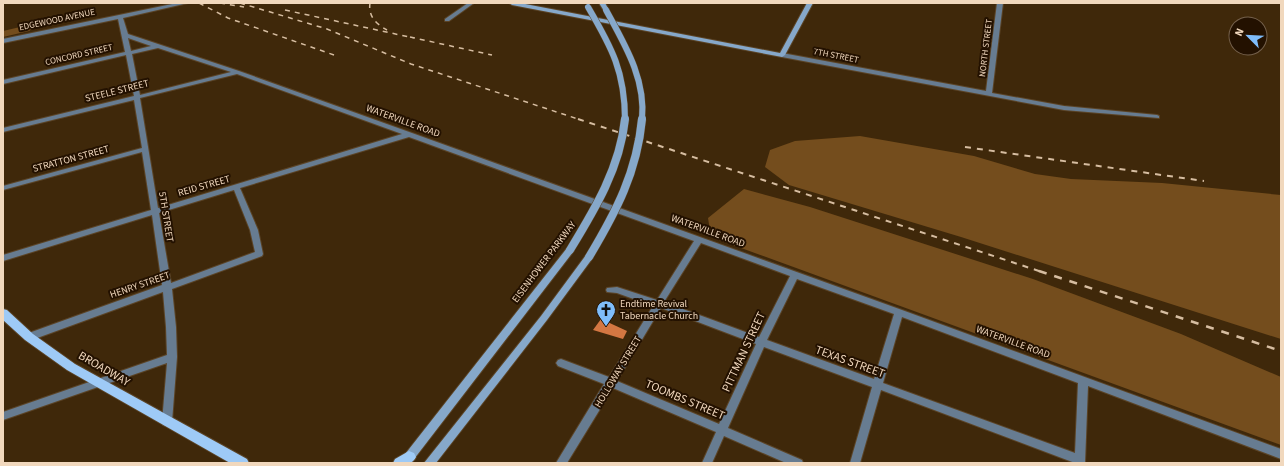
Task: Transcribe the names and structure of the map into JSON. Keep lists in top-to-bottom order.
{
  "streets": {
    "main road": ["BROADWAY"],
    "street": [
      "EDGEWOOD AVENUE",
      "NORTH STREET",
      "CONCORD STREET",
      "7TH STREET",
      "STEELE STREET",
      "WATERVILLE ROAD",
      "STRATTON STREET",
      "REID STREET",
      "5TH STREET",
      "EISENHOWER PARKWAY",
      "HENRY STREET",
      "PITTMAN STREET",
      "TEXAS STREET",
      "HOLLOWAY STREET",
      "TOOMBS STREET"
    ]
  },
  "crossings": [
    ["EDGEWOOD AVENUE", "5TH STREET"],
    ["NORTH STREET", "7TH STREET"],
    ["CONCORD STREET", "WATERVILLE ROAD"],
    ["CONCORD STREET", "5TH STREET"],
    ["STEELE STREET", "WATERVILLE ROAD"],
    ["STEELE STREET", "5TH STREET"],
    ["WATERVILLE ROAD", "REID STREET"],
    ["WATERVILLE ROAD", "5TH STREET"],
    ["WATERVILLE ROAD", "PITTMAN STREET"],
    ["WATERVILLE ROAD", "HOLLOWAY STREET"],
    ["STRATTON STREET", "5TH STREET"],
    ["REID STREET", "5TH STREET"],
    ["REID STREET", "HENRY STREET"],
    ["5TH STREET", "HENRY STREET"],
    ["5TH STREET", "BROADWAY"],
    ["HENRY STREET", "BROADWAY"],
    ["PITTMAN STREET", "TEXAS STREET"],
    ["PITTMAN STREET", "TOOMBS STREET"],
    ["TEXAS STREET", "HOLLOWAY STREET"],
    ["HOLLOWAY STREET", "TOOMBS STREET"]
  ],
  "places": {
    "church": ["Endtime Revival Tabernacle Church"]
  },
  "north": "top left"
}
